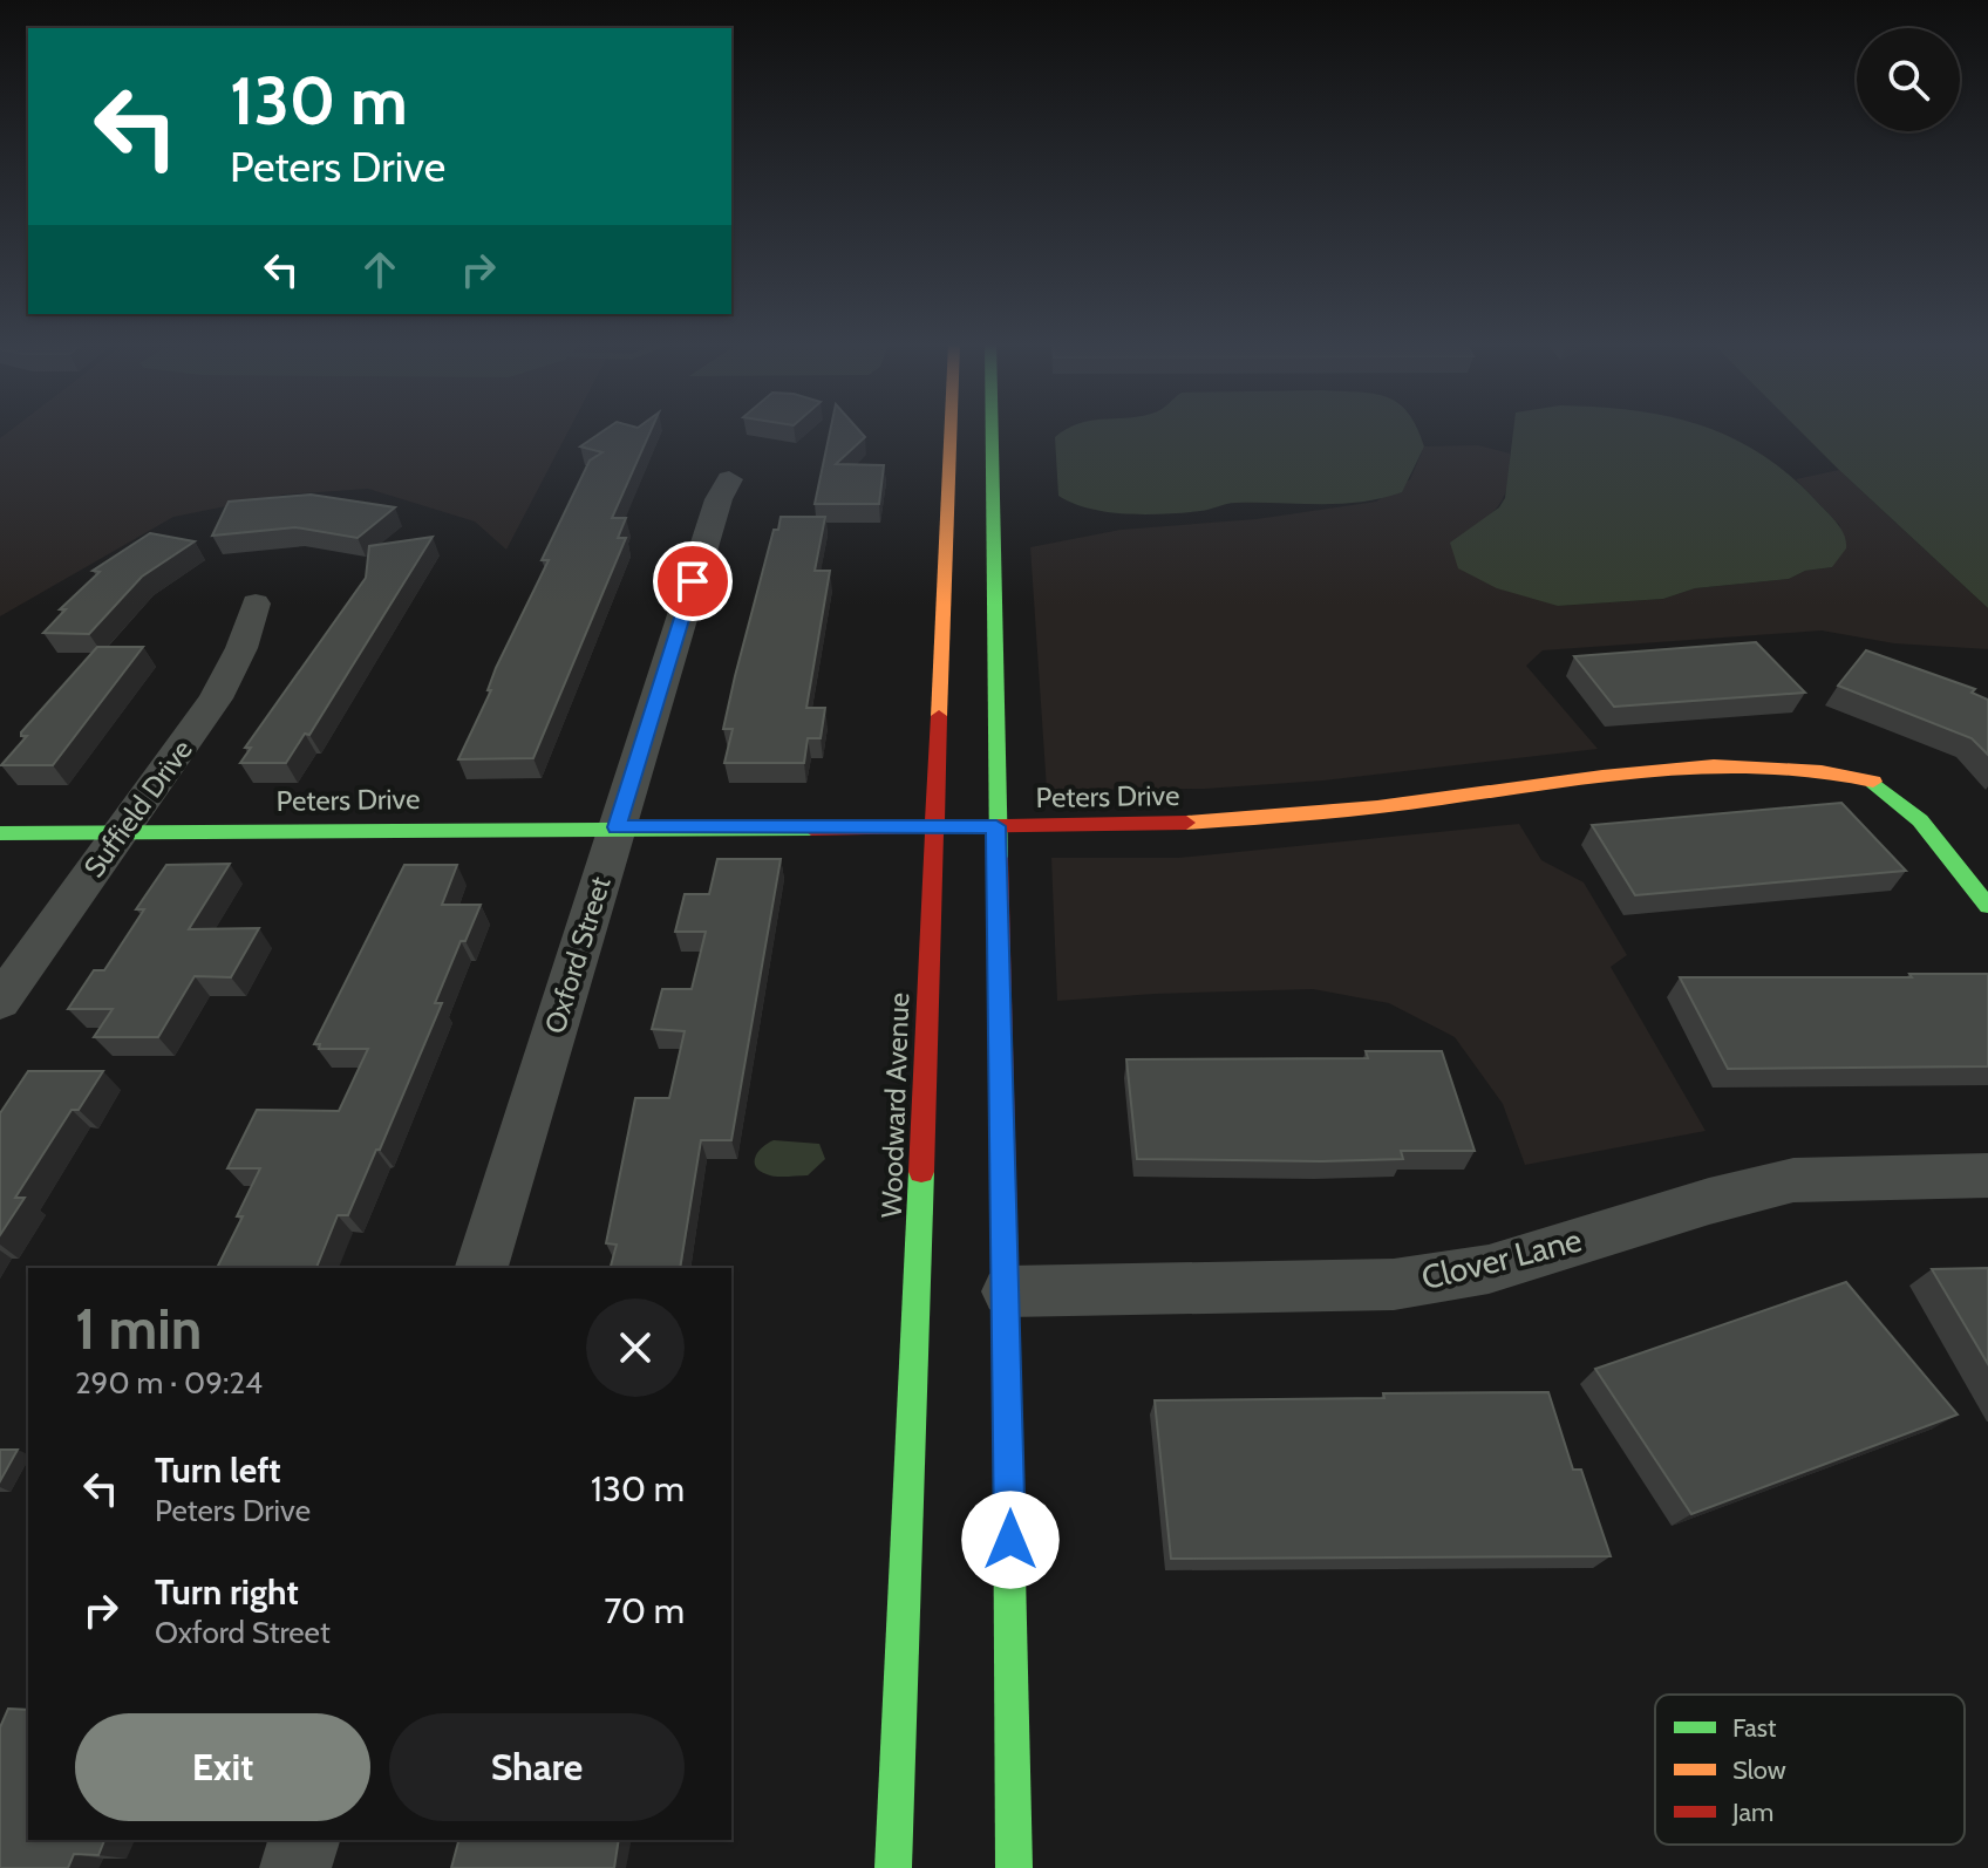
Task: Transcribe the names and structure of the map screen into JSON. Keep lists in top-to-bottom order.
{
  "streets": {
    "street": [
      "Peters Drive",
      "Suffield Drive",
      "Oxford Street",
      "Woodward Avenue",
      "Clover Lane"
    ]
  },
  "crossings": [
    ["Peters Drive", "Suffield Drive"],
    ["Peters Drive", "Oxford Street"],
    ["Peters Drive", "Woodward Avenue"]
  ],
  "legend": ["Fast", "Slow", "Jam"],
  "page": {
    "turn": ["130 m", "Peters Drive"],
    "heading": ["1 min", "290 m · 09:24"],
    "list": [
      {
        "name": "Turn left",
        "note": "Peters Drive",
        "value": "130 m"
      },
      {
        "name": "Turn right",
        "note": "Oxford Street",
        "value": "70 m"
      }
    ],
    "buttons": ["Exit", "Share"]
  }
}
